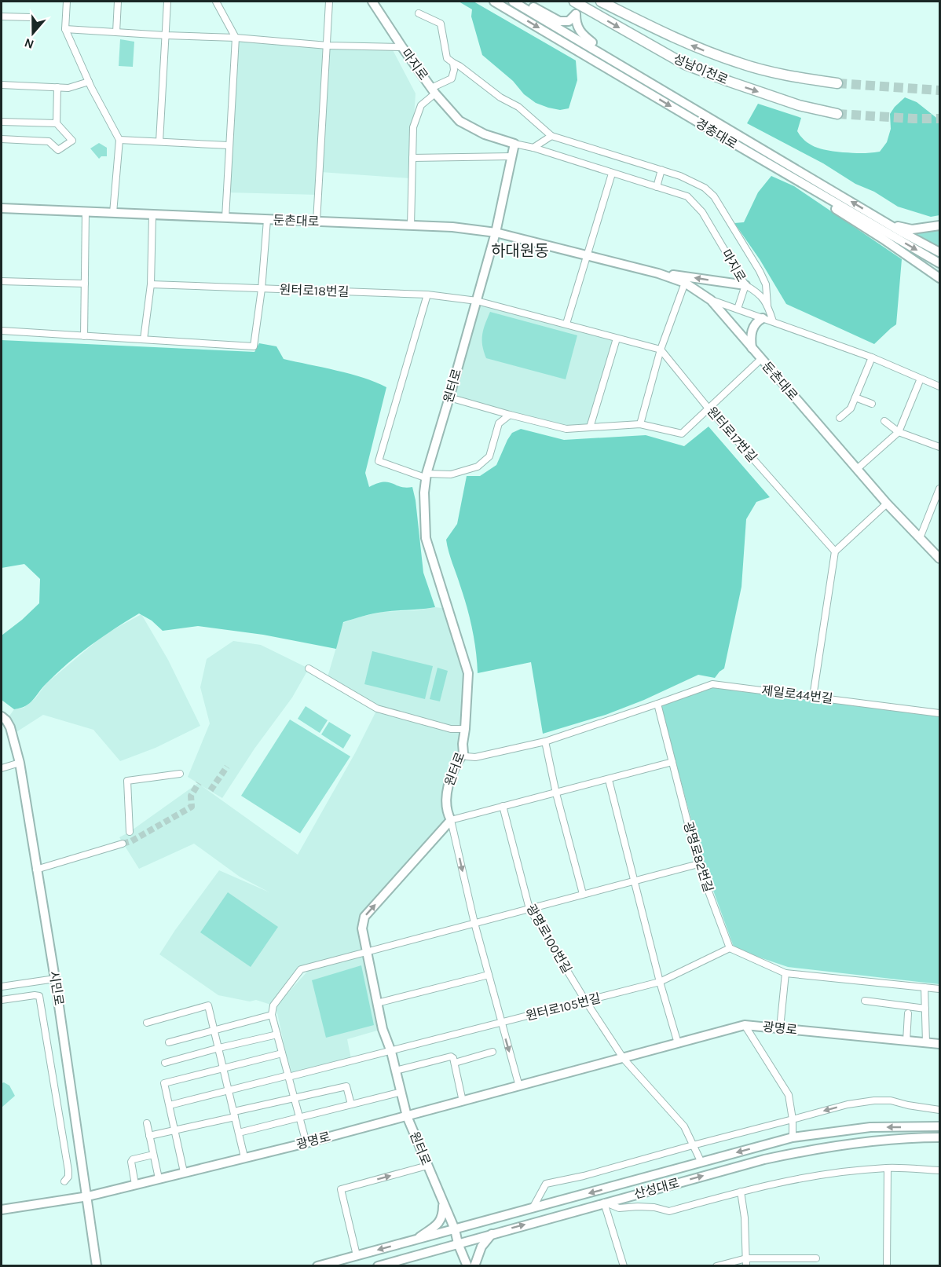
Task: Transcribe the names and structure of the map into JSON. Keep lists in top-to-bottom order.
{
  "streets": {
    "highway": ["성남이천로"],
    "main road": [
      "마지로",
      "경충대로",
      "둔촌대로",
      "원터로",
      "시민로",
      "광명로",
      "산성대로"
    ],
    "street": [
      "원터로18번길",
      "원터로17번길",
      "제일로44번길",
      "광명로82번길",
      "광명로100번길",
      "원터로105번길"
    ]
  },
  "crossings": [
    ["둔촌대로", "원터로"],
    ["원터로18번길", "원터로"],
    ["원터로", "제일로44번길"],
    ["원터로", "원터로105번길"],
    ["원터로", "광명로"],
    ["원터로", "산성대로"],
    ["제일로44번길", "광명로82번길"],
    ["광명로82번길", "원터로105번길"],
    ["광명로100번길", "원터로105번길"],
    ["광명로100번길", "광명로"],
    ["시민로", "광명로"]
  ],
  "districts": ["하대원동"],
  "north": "bottom"
}
